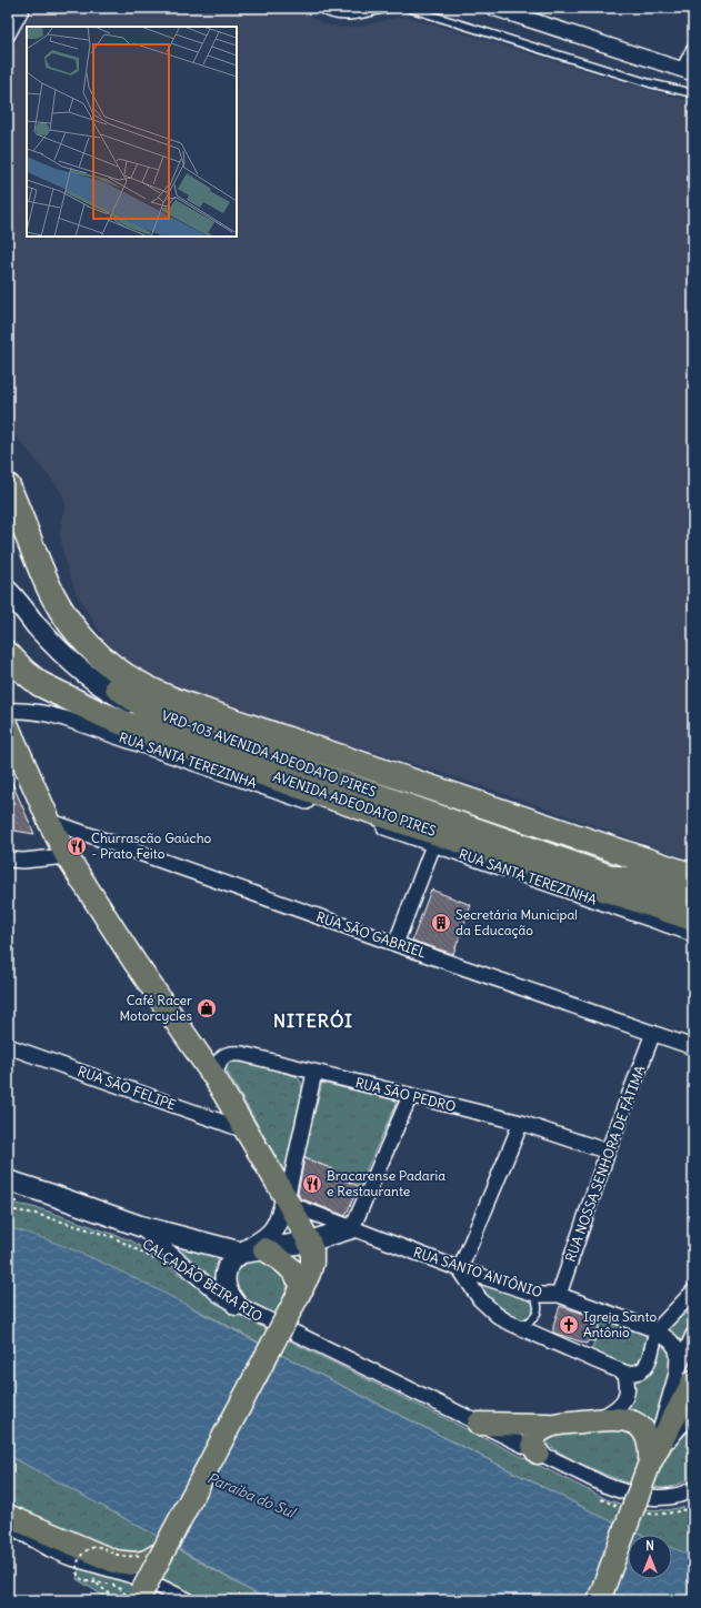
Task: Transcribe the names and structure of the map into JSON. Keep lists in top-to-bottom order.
{
  "streets": {
    "highway": ["AVENIDA ADEODATO PIRES"],
    "main road": ["VRD-103 AVENIDA ADEODATO PIRES"],
    "street": [
      "RUA SANTA TEREZINHA",
      "RUA SÃO GABRIEL",
      "RUA SÃO FELIPE",
      "RUA SÃO PEDRO",
      "RUA NOSSA SENHORA DE FÁTIMA",
      "RUA SANTO ANTÔNIO"
    ],
    "path": ["CALÇADÃO BEIRA RIO"]
  },
  "crossings": [
    ["RUA SÃO GABRIEL", "RUA NOSSA SENHORA DE FÁTIMA"],
    ["RUA SÃO PEDRO", "RUA NOSSA SENHORA DE FÁTIMA"],
    ["RUA NOSSA SENHORA DE FÁTIMA", "RUA SANTO ANTÔNIO"]
  ],
  "districts": ["NITERÓI"],
  "water": ["Paraiba do Sul"],
  "places": {
    "restaurant": ["Churrascão Gaúcho - Prato Feito", "Bracarense Padaria e Restaurante"],
    "building": ["Secretária Municipal da Educação"],
    "shop": ["Café Racer Motorcycles"],
    "church": ["Igreja Santo Antônio"]
  },
  "north": "top"
}
